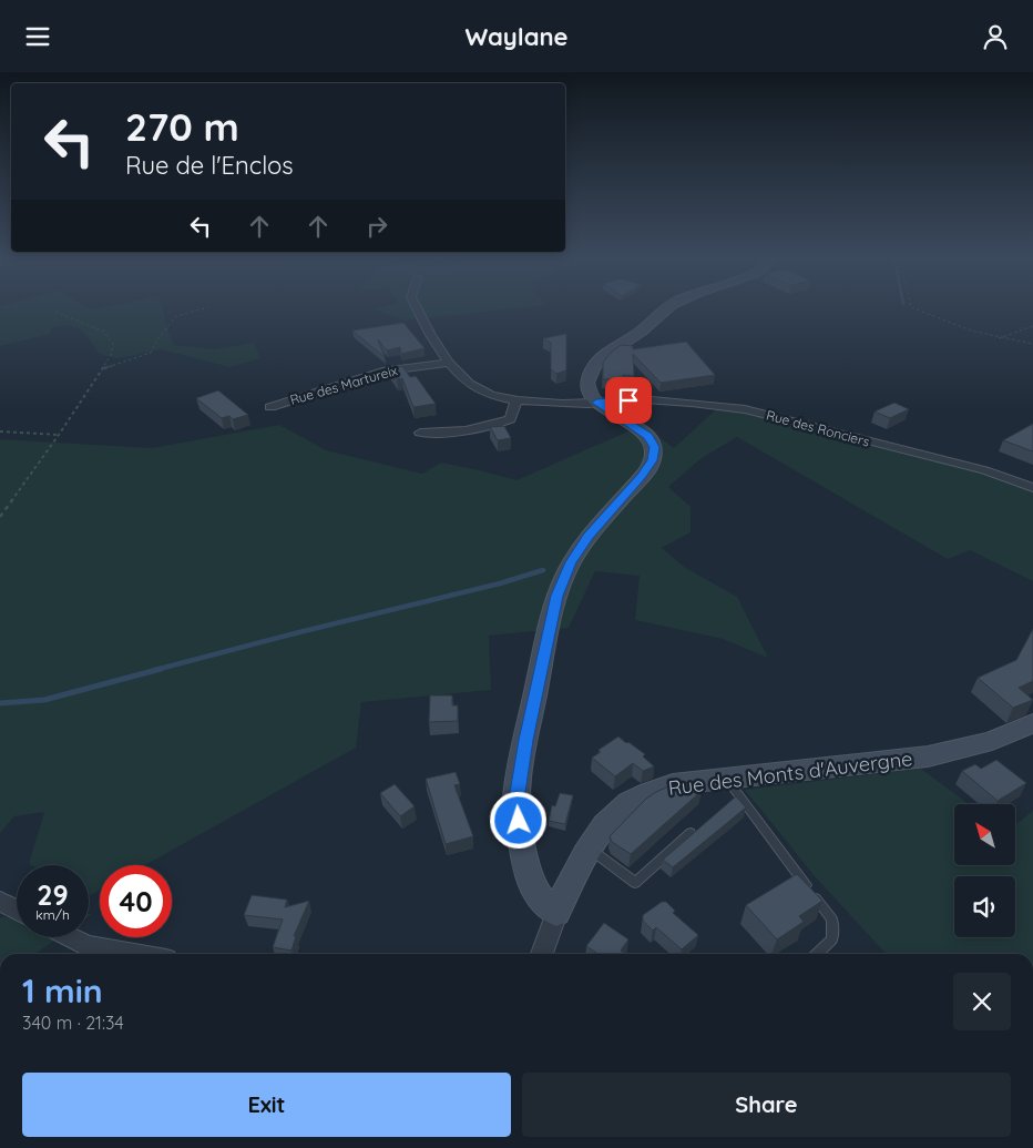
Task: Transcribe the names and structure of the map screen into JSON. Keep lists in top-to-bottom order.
{
  "streets": {
    "street": ["Rue des Martureix", "Rue des Ronciers", "Rue des Monts d'Auvergne"]
  },
  "crossings": [
    ["Rue des Martureix", "Rue des Ronciers"]
  ],
  "north": "top left",
  "page": {
    "header": "Waylane",
    "turn": ["270 m", "Rue de l'Enclos"],
    "speed": "29 km/h",
    "limit": "40",
    "heading": ["1 min", "340 m · 21:34"],
    "buttons": ["Exit", "Share"]
  }
}
